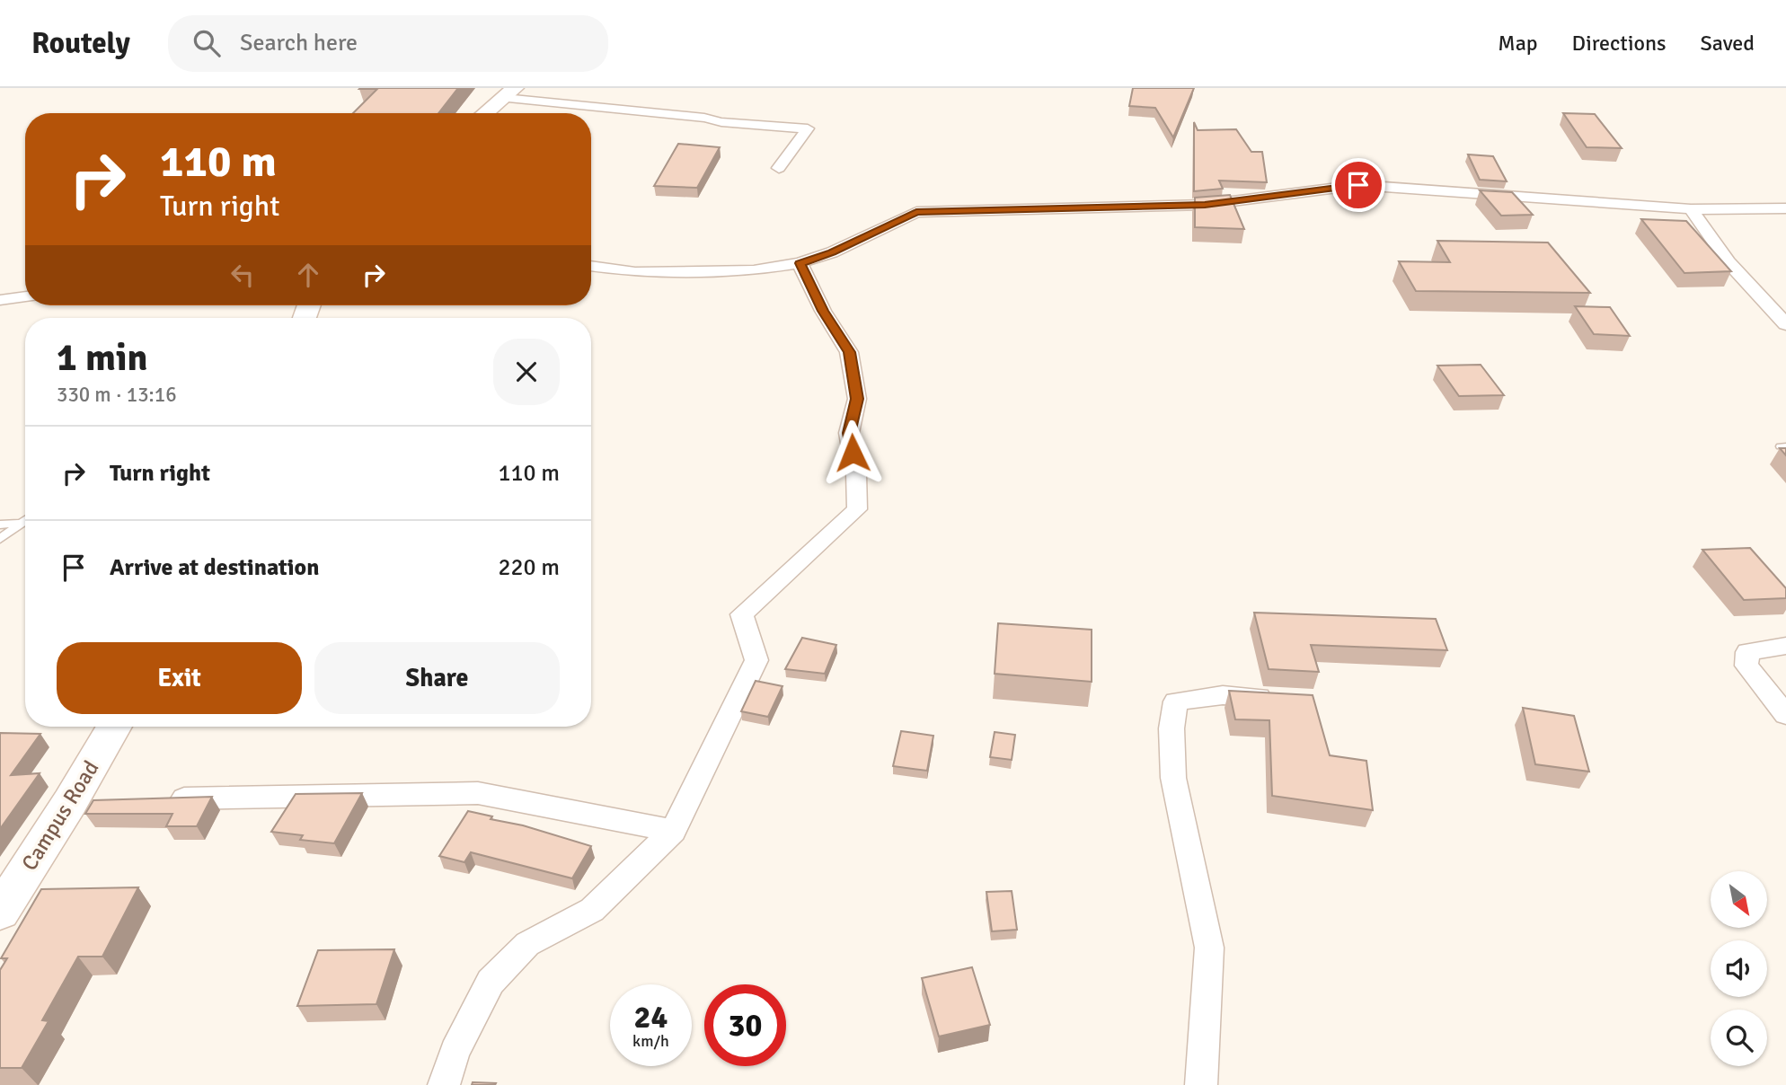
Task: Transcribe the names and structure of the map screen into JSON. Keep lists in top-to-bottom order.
{
  "streets": {
    "street": ["Campus Road"]
  },
  "north": "bottom right",
  "page": {
    "header": "Routely",
    "search": "Search here",
    "nav": ["Map", "Directions", "Saved"],
    "turn": ["110 m", "Turn right"],
    "heading": ["1 min", "330 m · 13:16"],
    "list": [
      {
        "name": "Turn right",
        "value": "110 m"
      },
      {
        "name": "Arrive at destination",
        "value": "220 m"
      }
    ],
    "buttons": ["Exit", "Share"],
    "speed": "24 km/h",
    "limit": "30"
  }
}
